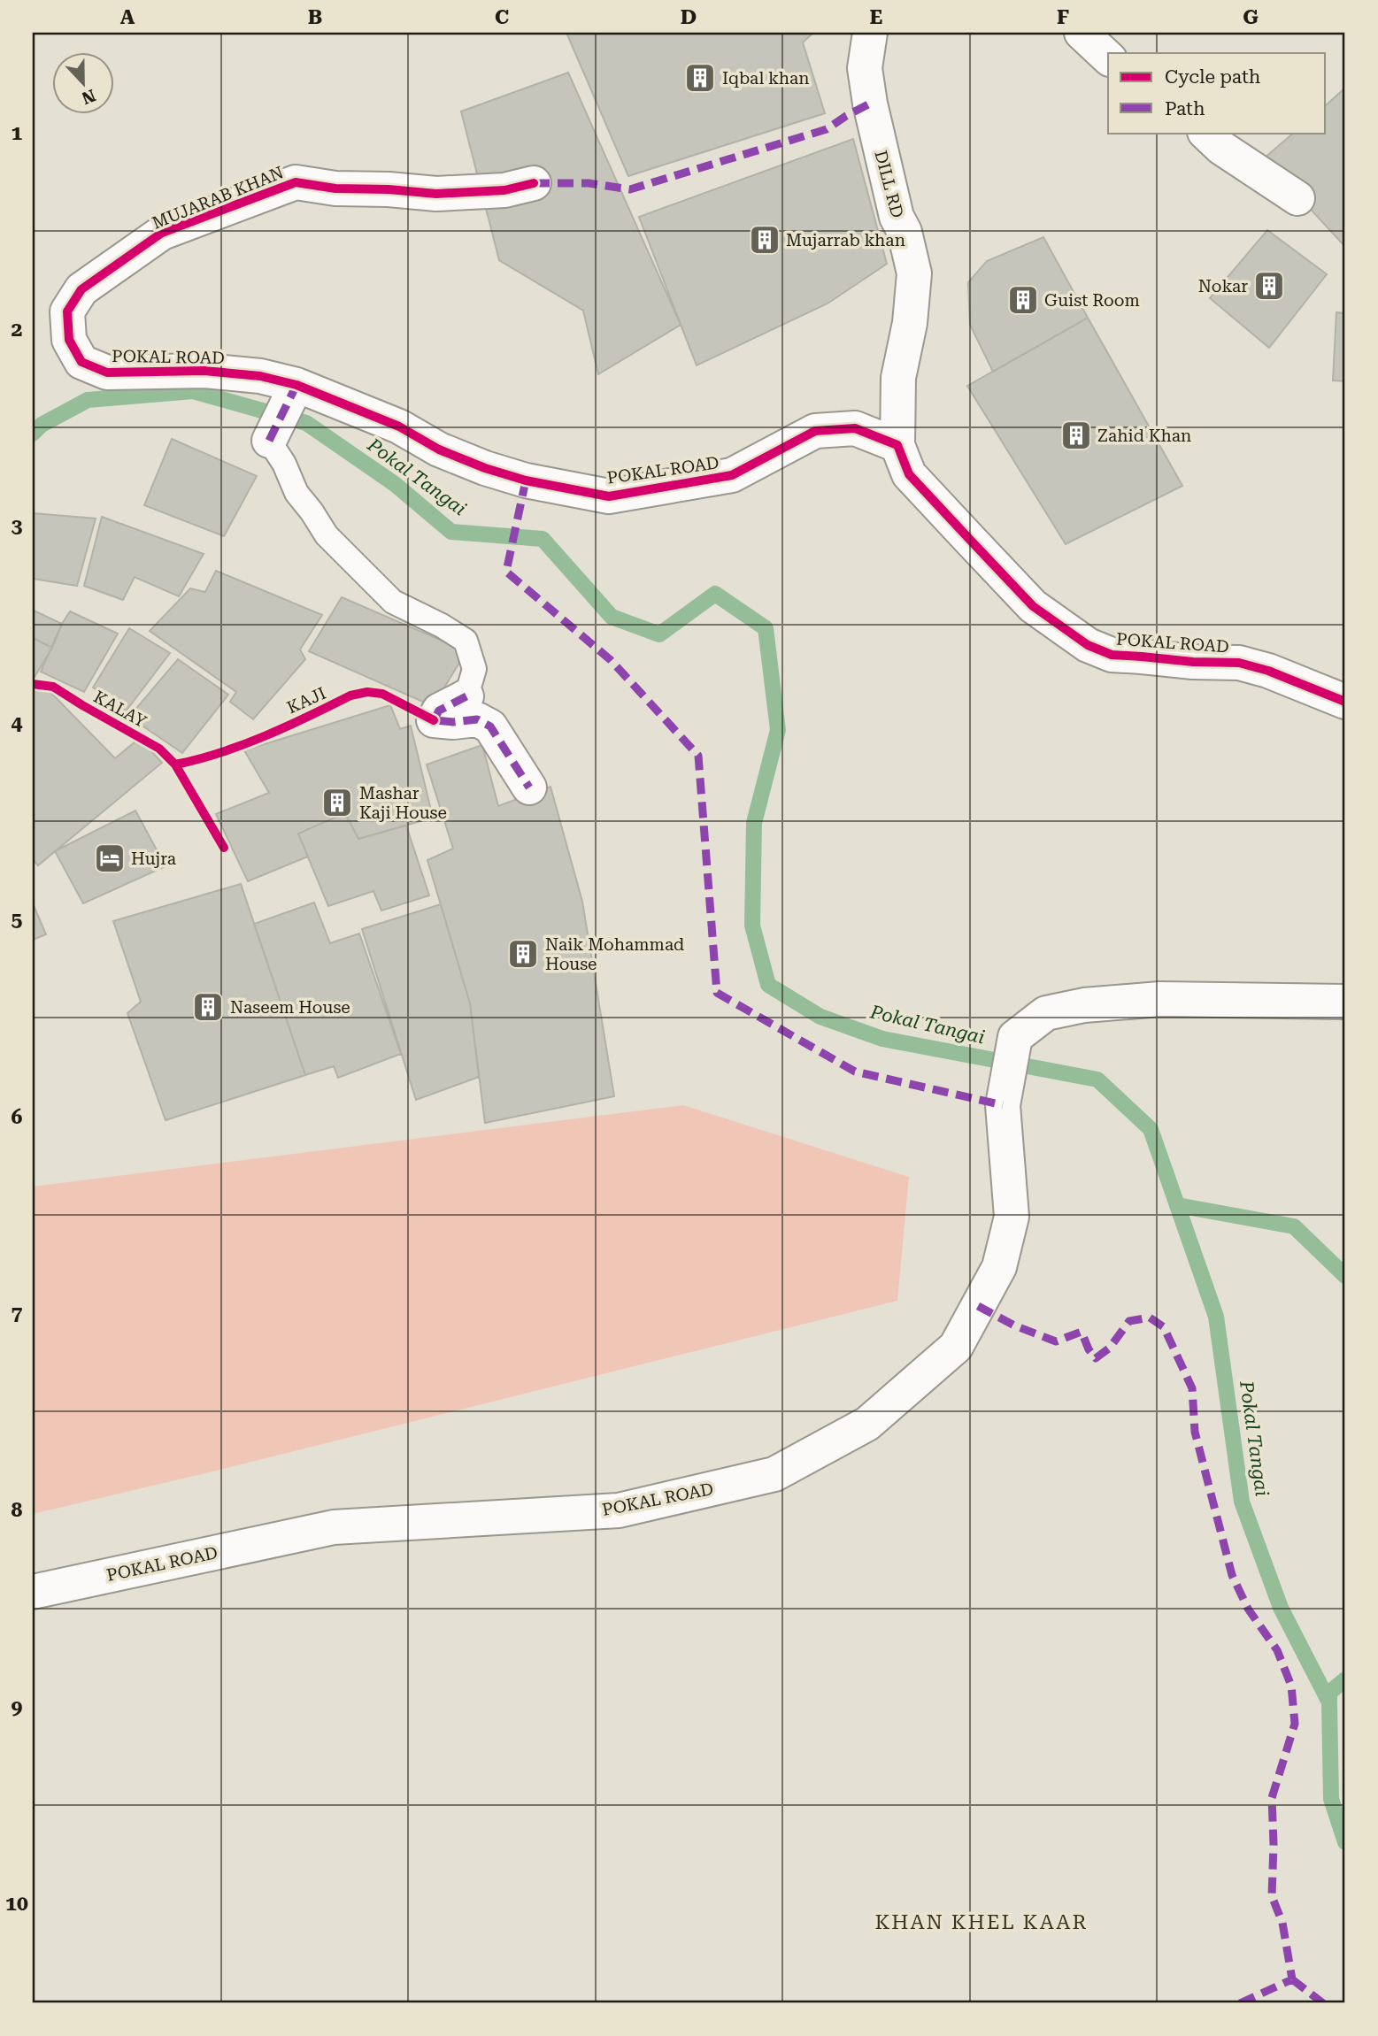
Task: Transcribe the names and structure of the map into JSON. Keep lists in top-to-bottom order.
{
  "streets": {
    "street": ["DILL RD", "MUJARAB KHAN", "POKAL ROAD"],
    "cycle path": ["KAJI"]
  },
  "crossings": [
    ["DILL RD", "POKAL ROAD"],
    ["MUJARAB KHAN", "POKAL ROAD"]
  ],
  "districts": ["KHAN KHEL KAAR"],
  "water": ["Pokal Tangai"],
  "places": {
    "building": [
      "Iqbal khan",
      "Mujarrab khan",
      "Nokar",
      "Guist Room",
      "Zahid Khan",
      "Mashar Kaji House",
      "Naik Mohammad House",
      "Naseem House"
    ],
    "hotel": ["Hujra"]
  },
  "legend": ["Cycle path", "Path"],
  "north": "bottom",
  "grid": {
    "columns": [
      "A",
      "B",
      "C",
      "D",
      "E",
      "F",
      "G"
    ],
    "rows": [
      "1",
      "2",
      "3",
      "4",
      "5",
      "6",
      "7",
      "8",
      "9",
      "10"
    ]
  }
}
